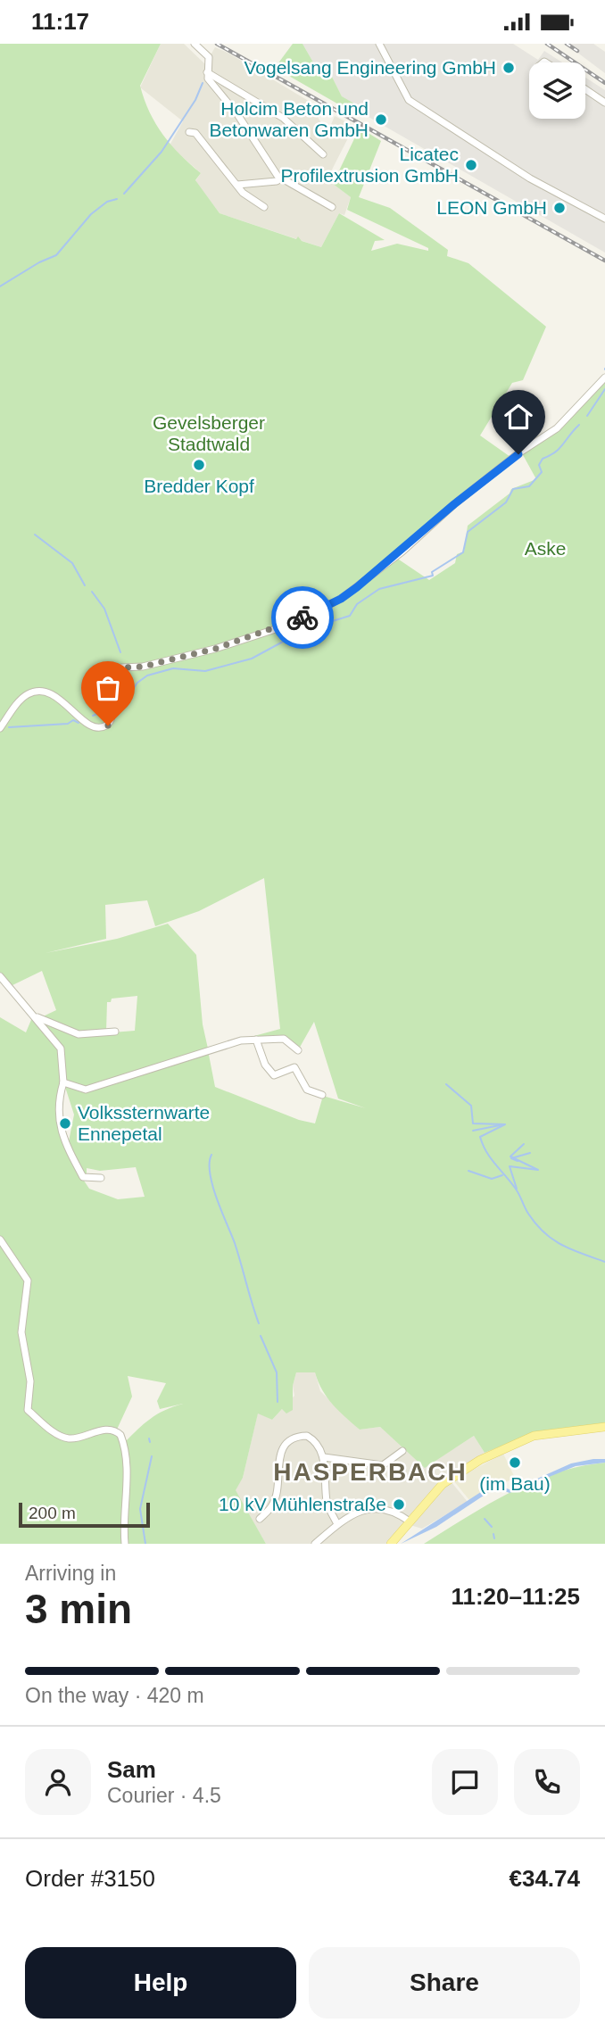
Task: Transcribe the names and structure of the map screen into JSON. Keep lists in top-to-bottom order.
{
  "districts": ["HASPERBACH"],
  "parks": ["Gevelsberger Stadtwald", "Aske"],
  "places": [
    "Vogelsang Engineering GmbH",
    "Holcim Beton und Betonwaren GmbH",
    "Licatec Profilextrusion GmbH",
    "LEON GmbH",
    "Bredder Kopf",
    "Volkssternwarte Ennepetal",
    "(im Bau)",
    "10 kV Mühlenstraße"
  ],
  "scale_bar": "200 m",
  "page": {
    "status": "11:17",
    "scale": "200 m",
    "heading": ["3 min", "Arriving in", "11:20–11:25"],
    "panel": [
      "Sam",
      "Courier · 4.5",
      "Order #3150",
      "€34.74"
    ],
    "bar": "On the way · 420 m",
    "buttons": ["Help", "Share"]
  }
}
